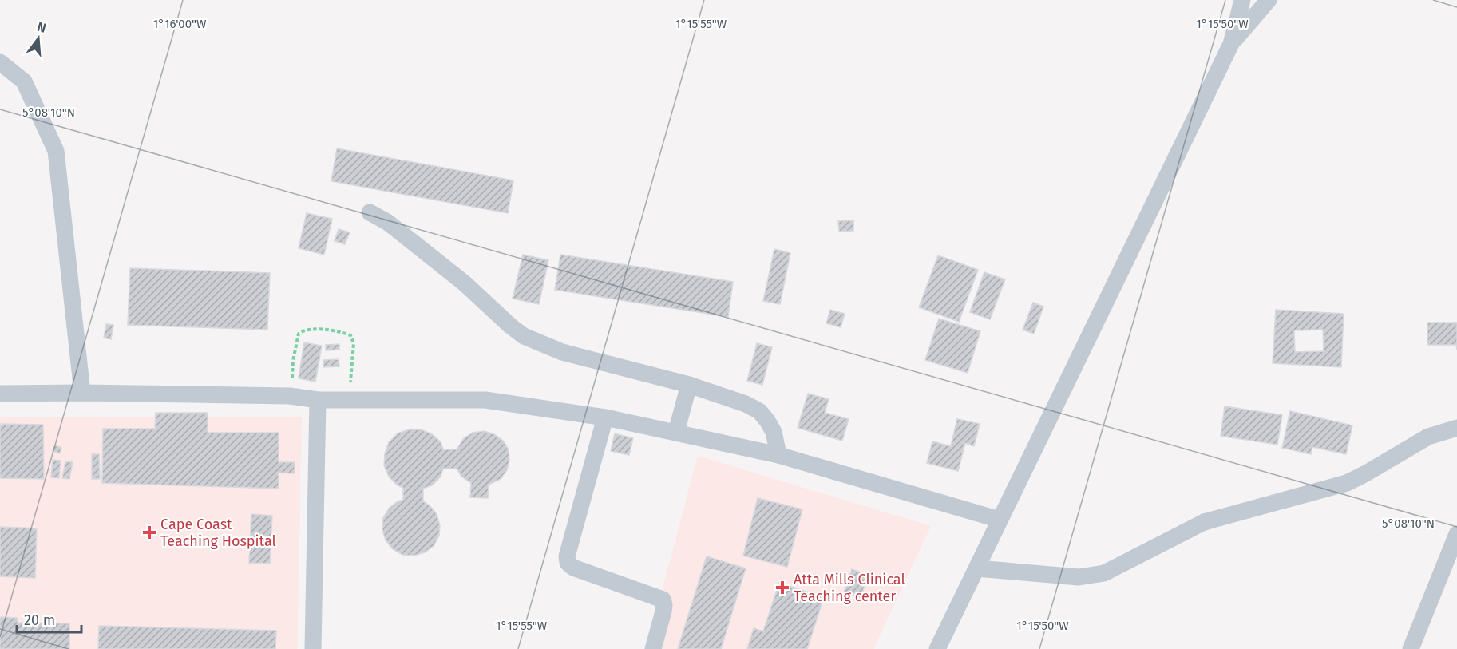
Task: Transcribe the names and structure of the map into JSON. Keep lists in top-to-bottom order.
{
  "places": {
    "health": ["Cape Coast Teaching Hospital", "Atta Mills Clinical Teaching center"]
  },
  "scale_bar": "20 m",
  "north": "top",
  "coordinates": [
    "1°16'00\"W",
    "1°15'55\"W",
    "1°15'50\"W",
    "5°08'10\"N"
  ]
}
